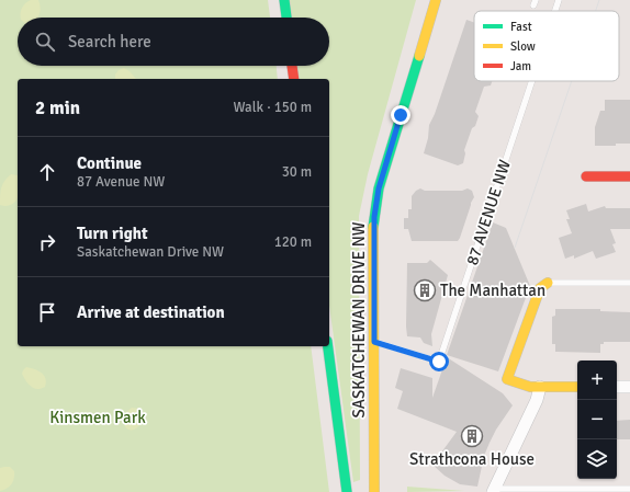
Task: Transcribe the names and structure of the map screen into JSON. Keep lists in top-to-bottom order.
{
  "streets": {
    "main road": ["SASKATCHEWAN DRIVE NW"],
    "lane": ["87 AVENUE NW"]
  },
  "crossings": [
    ["87 AVENUE NW", "SASKATCHEWAN DRIVE NW"]
  ],
  "parks": ["Kinsmen Park"],
  "places": {
    "building": ["The Manhattan", "Strathcona House"]
  },
  "legend": ["Fast", "Slow", "Jam"],
  "page": {
    "search": "Search here",
    "heading": ["2 min", "Walk · 150 m"],
    "list": [
      ["Continue", "87 Avenue NW", "30 m"],
      ["Turn right", "Saskatchewan Drive NW", "120 m"],
      "Arrive at destination"
    ],
    "map_buttons": ["+", "−"]
  }
}
